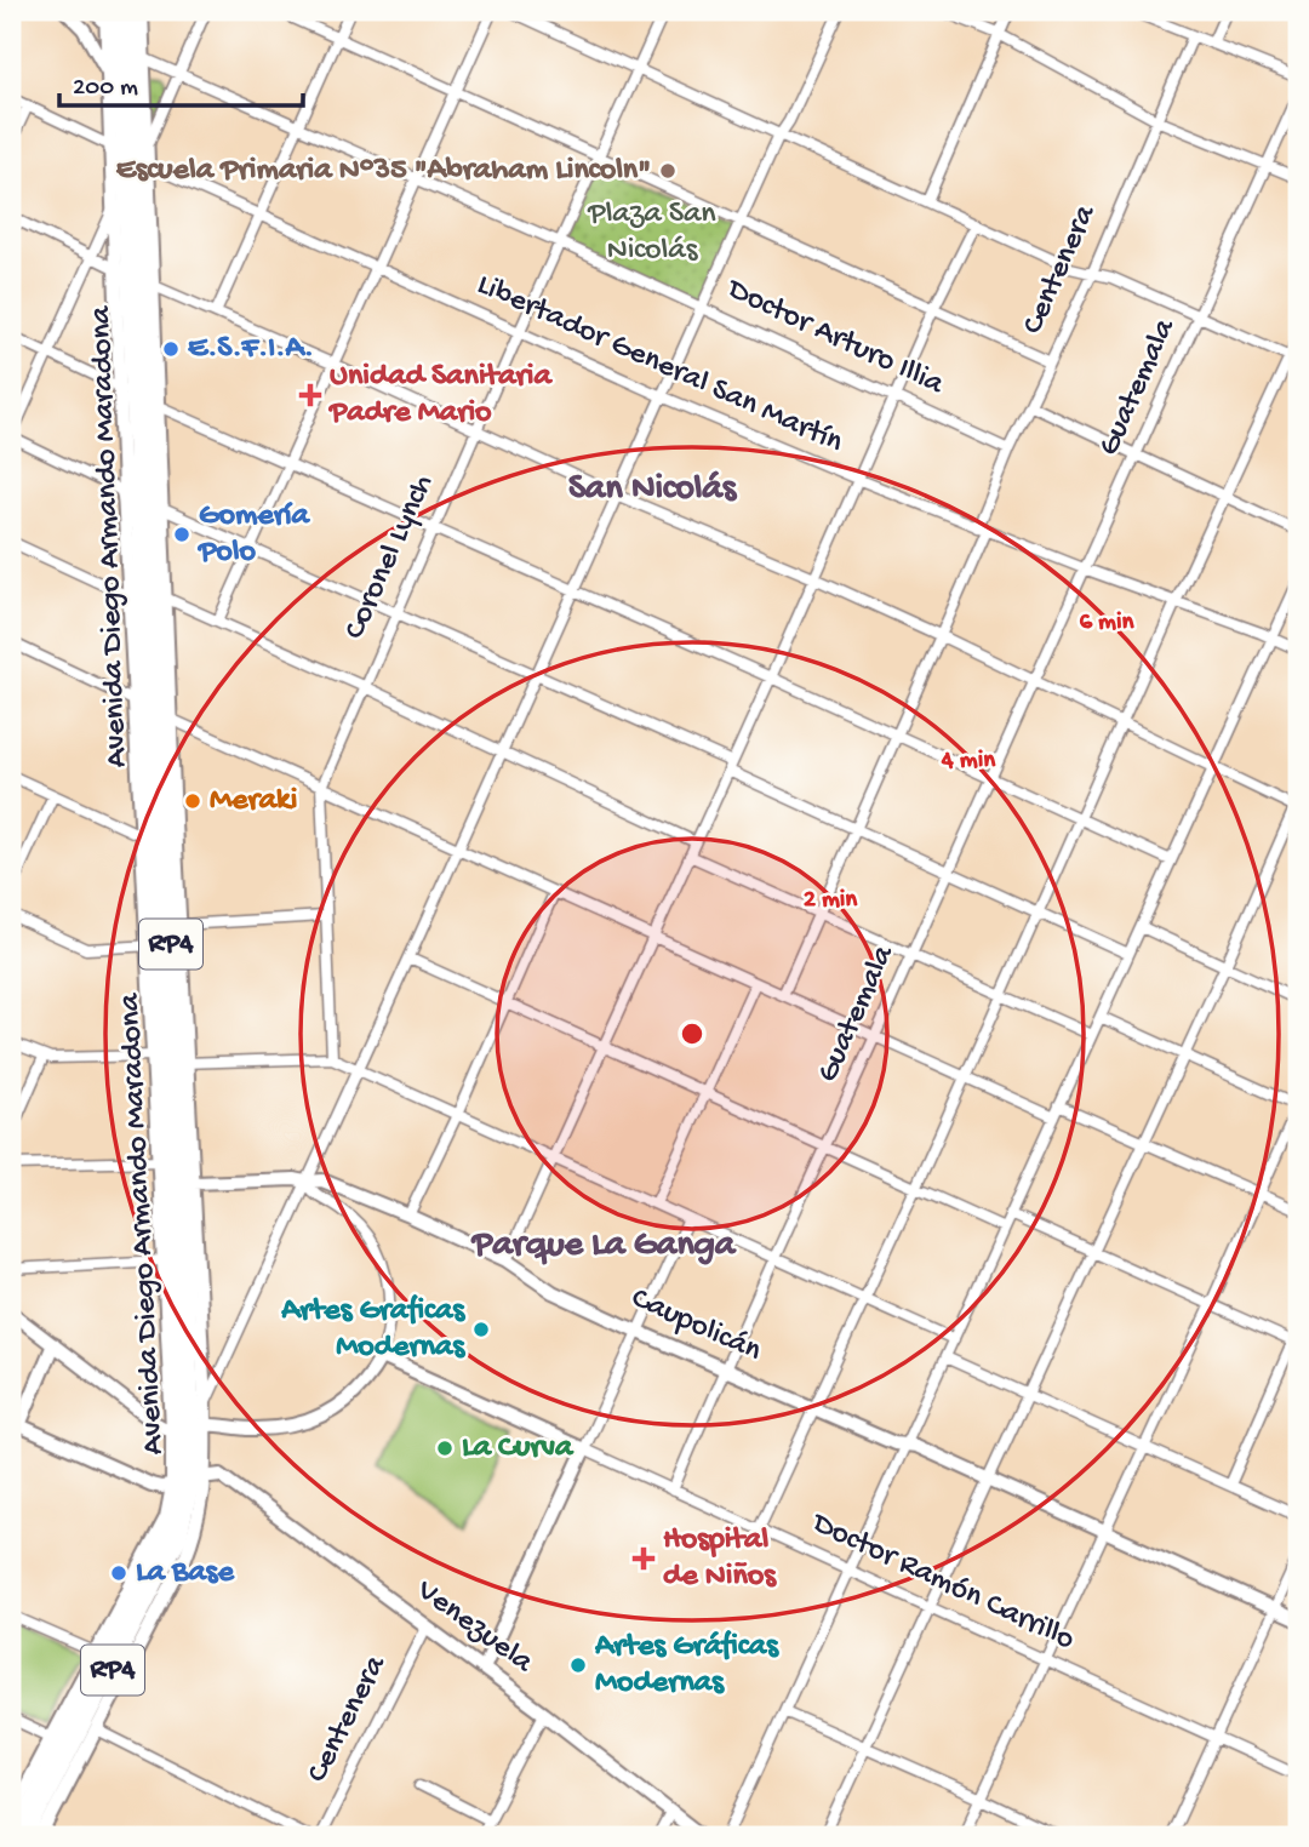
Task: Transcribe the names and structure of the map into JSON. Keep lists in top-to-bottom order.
{
  "streets": {
    "main road": ["Avenida Diego Armando Maradona", "RP4"],
    "street": [
      "Centenera",
      "Doctor Arturo Illia",
      "Libertador General San Martín",
      "Guatemala",
      "Coronel Lynch",
      "Caupolicán",
      "Doctor Ramón Carrillo",
      "Venezuela"
    ]
  },
  "crossings": [
    ["Centenera", "Doctor Arturo Illia"],
    ["Centenera", "Libertador General San Martín"],
    ["Centenera", "Venezuela"],
    ["Doctor Arturo Illia", "Avenida Diego Armando Maradona"],
    ["Doctor Arturo Illia", "Coronel Lynch"],
    ["Libertador General San Martín", "Guatemala"],
    ["Libertador General San Martín", "Avenida Diego Armando Maradona"],
    ["Libertador General San Martín", "Coronel Lynch"],
    ["Guatemala", "Caupolicán"],
    ["Guatemala", "Doctor Ramón Carrillo"],
    ["Avenida Diego Armando Maradona", "Caupolicán"],
    ["Avenida Diego Armando Maradona", "Venezuela"]
  ],
  "districts": ["San Nicolás", "Parque La Ganga"],
  "parks": ["Plaza San Nicolás"],
  "places": {
    "other": [
      "Escuela Primaria N°35 \"Abraham Lincoln\"",
      "E.S.F.I.A.",
      "Gomería Polo",
      "Meraki",
      "Artes Graficas Modernas",
      "La Curva",
      "La Base",
      "Artes Gráficas Modernas"
    ],
    "health": ["Unidad Sanitaria Padre Mario", "Hospital de Niños"]
  },
  "scale_bar": "200 m",
  "rings": ["6 min", "4 min", "2 min"]
}
